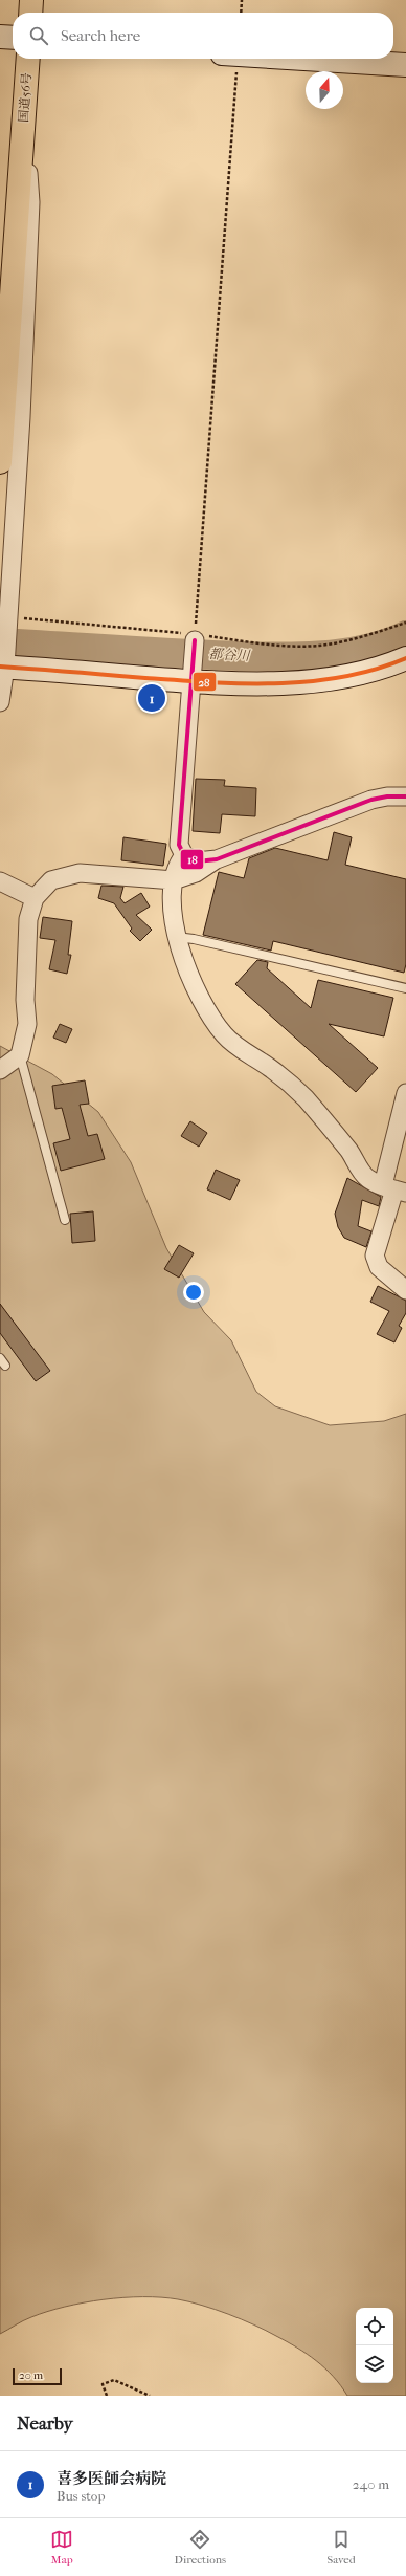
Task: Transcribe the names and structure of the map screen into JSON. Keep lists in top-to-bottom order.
{
  "streets": {
    "highway": ["国道56号"]
  },
  "water": ["都谷川"],
  "lines": ["transit line 18", "transit line 28"],
  "scale_bar": "20 m",
  "north": "top",
  "page": {
    "search": "Search here",
    "pins": "1",
    "scale": "20 m",
    "heading": "Nearby",
    "list": [
      {
        "mark": "1",
        "name": "喜多医師会病院",
        "note": "Bus stop",
        "value": "240 m"
      }
    ],
    "nav": ["Map", "Directions", "Saved"]
  }
}
